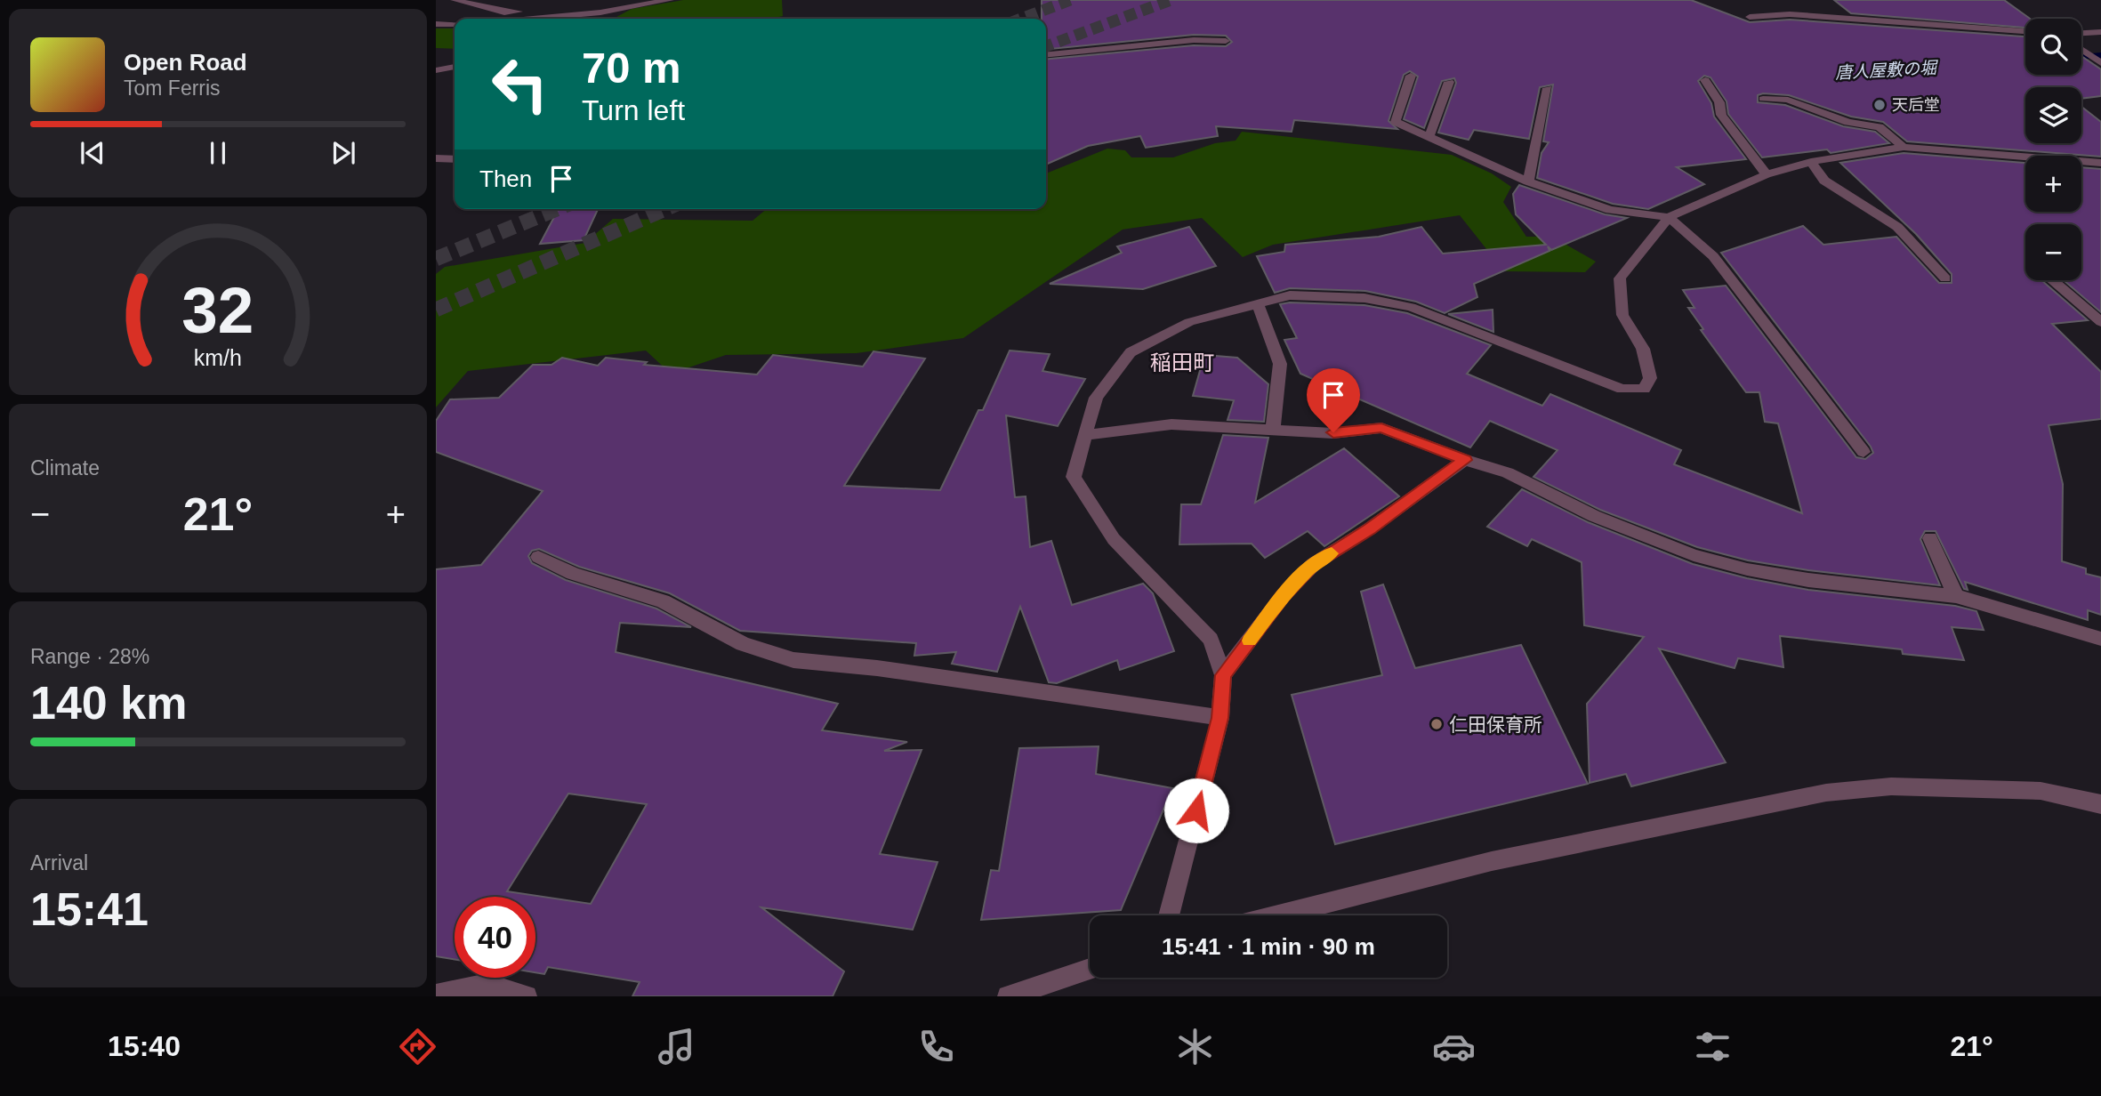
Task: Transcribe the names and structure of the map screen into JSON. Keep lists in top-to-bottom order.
{
  "districts": ["稲田町"],
  "water": ["唐人屋敷の堀"],
  "places": ["天后堂", "仁田保育所"],
  "page": {
    "map_buttons": ["+", "−"],
    "turn": ["70 m", "Turn left"],
    "song": ["Open Road", "Tom Ferris"],
    "then": "Then",
    "tile": [
      "Climate",
      ["Range · 28%", "140 km"],
      ["Arrival", "15:41"]
    ],
    "heat": ["−", "21°", "+"],
    "limit": "40",
    "trip": "15:41 · 1 min · 90 m",
    "tabs": ["15:40", "21°"],
    "gauge": ["32", "km/h"]
  }
}
